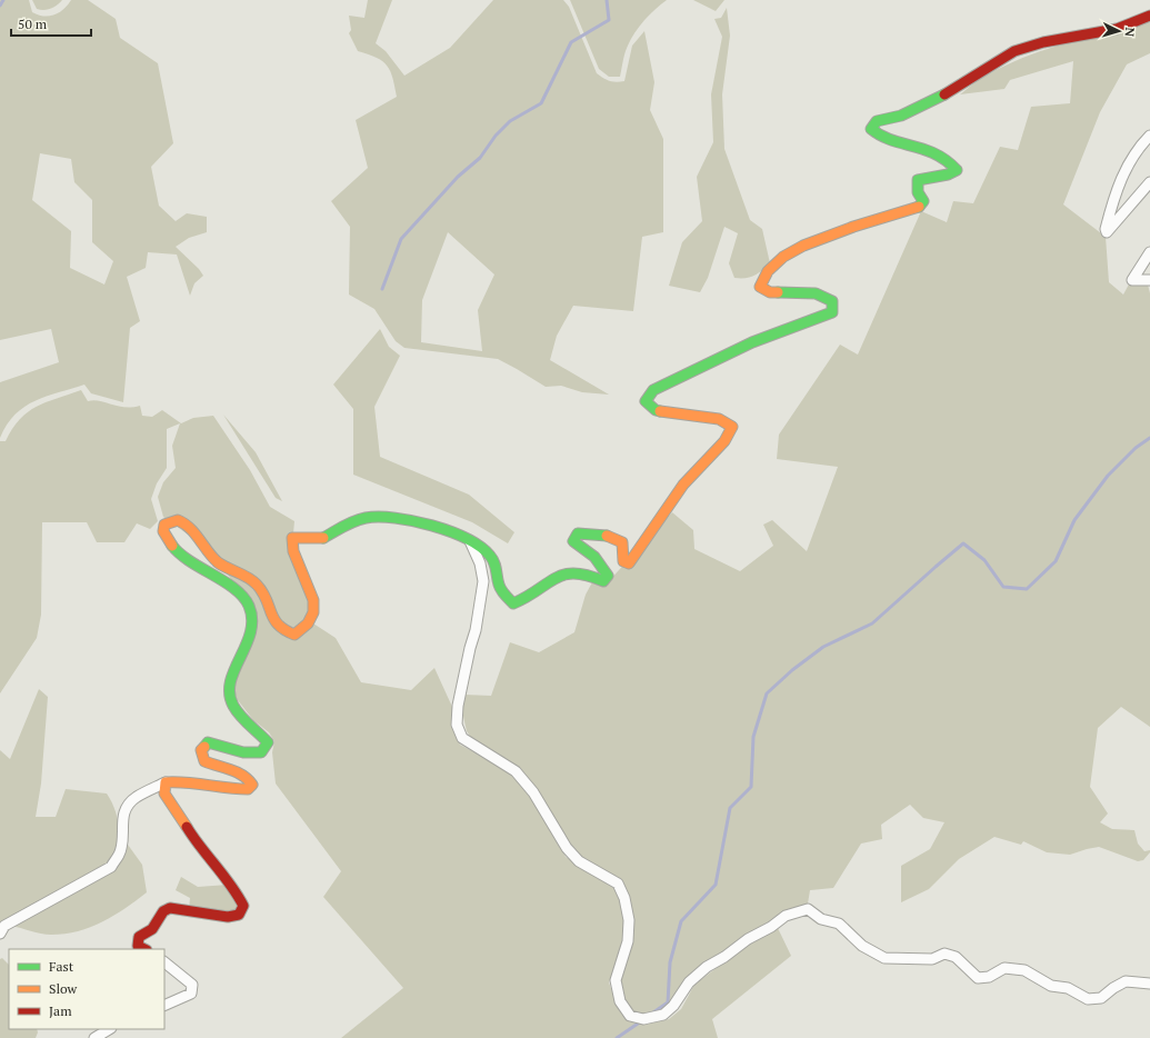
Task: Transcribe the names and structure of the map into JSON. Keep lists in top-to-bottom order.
{
  "legend": ["Fast", "Slow", "Jam"],
  "scale_bar": "50 m",
  "north": "right"
}
